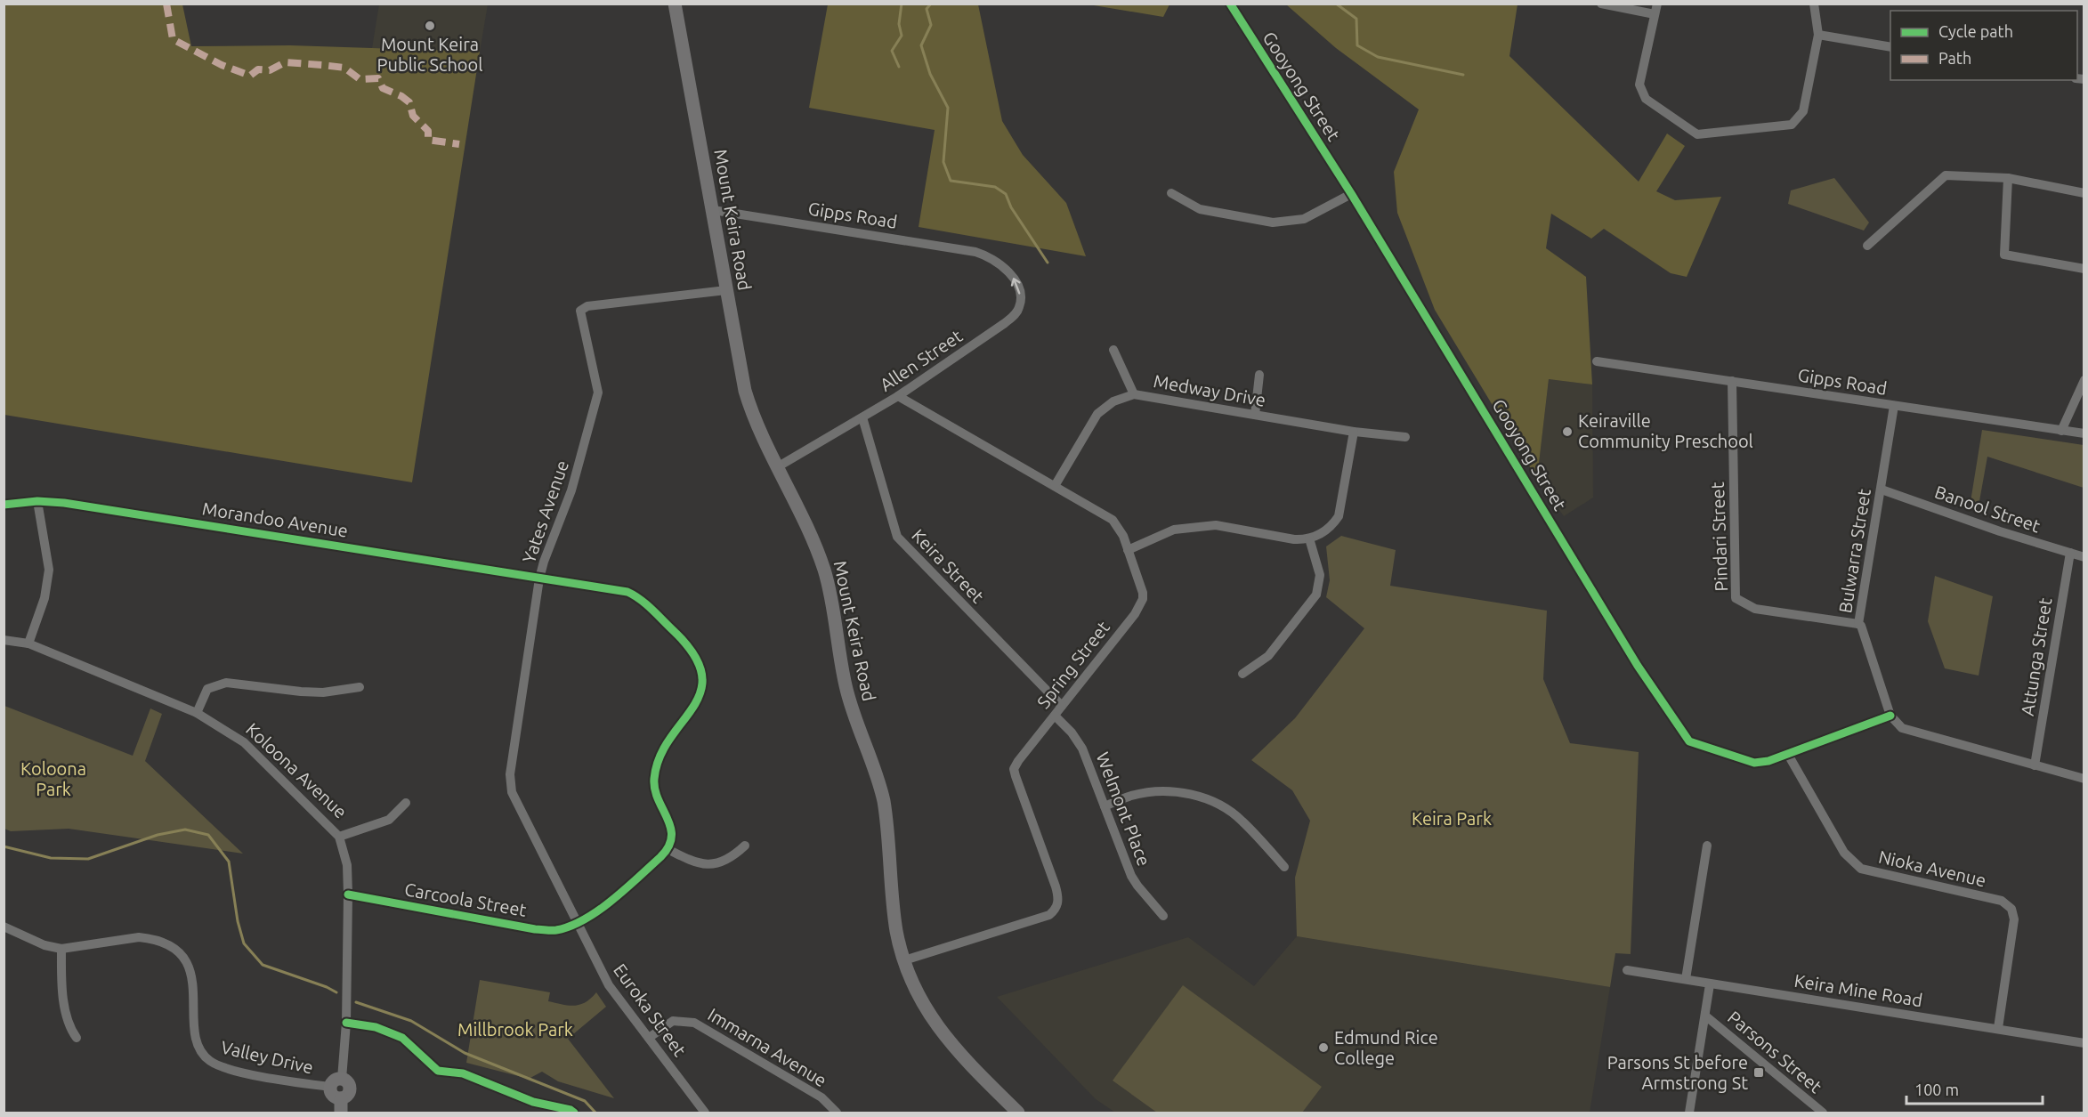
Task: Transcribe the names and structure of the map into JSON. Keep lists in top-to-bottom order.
{
  "streets": {
    "main road": ["Mount Keira Road"],
    "street": [
      "Gooyong Street",
      "Gipps Road",
      "Allen Street",
      "Medway Drive",
      "Banool Street",
      "Yates Avenue",
      "Morandoo Avenue",
      "Pindari Street",
      "Bulwarra Street",
      "Keira Street",
      "Attunga Street",
      "Spring Street",
      "Koloona Avenue",
      "Welmont Place",
      "Nioka Avenue",
      "Carcoola Street",
      "Keira Mine Road",
      "Euroka Street",
      "Immarna Avenue",
      "Parsons Street",
      "Valley Drive"
    ]
  },
  "crossings": [
    ["Gooyong Street", "Bulwarra Street"],
    ["Gooyong Street", "Nioka Avenue"],
    ["Gipps Road", "Mount Keira Road"],
    ["Gipps Road", "Allen Street"],
    ["Gipps Road", "Pindari Street"],
    ["Gipps Road", "Bulwarra Street"],
    ["Mount Keira Road", "Allen Street"],
    ["Mount Keira Road", "Yates Avenue"],
    ["Mount Keira Road", "Spring Street"],
    ["Allen Street", "Keira Street"],
    ["Allen Street", "Spring Street"],
    ["Medway Drive", "Spring Street"],
    ["Banool Street", "Bulwarra Street"],
    ["Banool Street", "Attunga Street"],
    ["Yates Avenue", "Morandoo Avenue"],
    ["Yates Avenue", "Carcoola Street"],
    ["Yates Avenue", "Euroka Street"],
    ["Morandoo Avenue", "Carcoola Street"],
    ["Pindari Street", "Bulwarra Street"],
    ["Keira Street", "Spring Street"],
    ["Spring Street", "Welmont Place"],
    ["Koloona Avenue", "Carcoola Street"],
    ["Koloona Avenue", "Valley Drive"],
    ["Nioka Avenue", "Keira Mine Road"],
    ["Carcoola Street", "Euroka Street"],
    ["Euroka Street", "Immarna Avenue"]
  ],
  "parks": ["Koloona Park", "Keira Park", "Millbrook Park"],
  "places": {
    "other": ["Mount Keira Public School", "Keiraville Community Preschool", "Edmund Rice College"],
    "transit": ["Parsons St before Armstrong St"]
  },
  "legend": ["Cycle path", "Path"],
  "scale_bar": "100 m"
}
